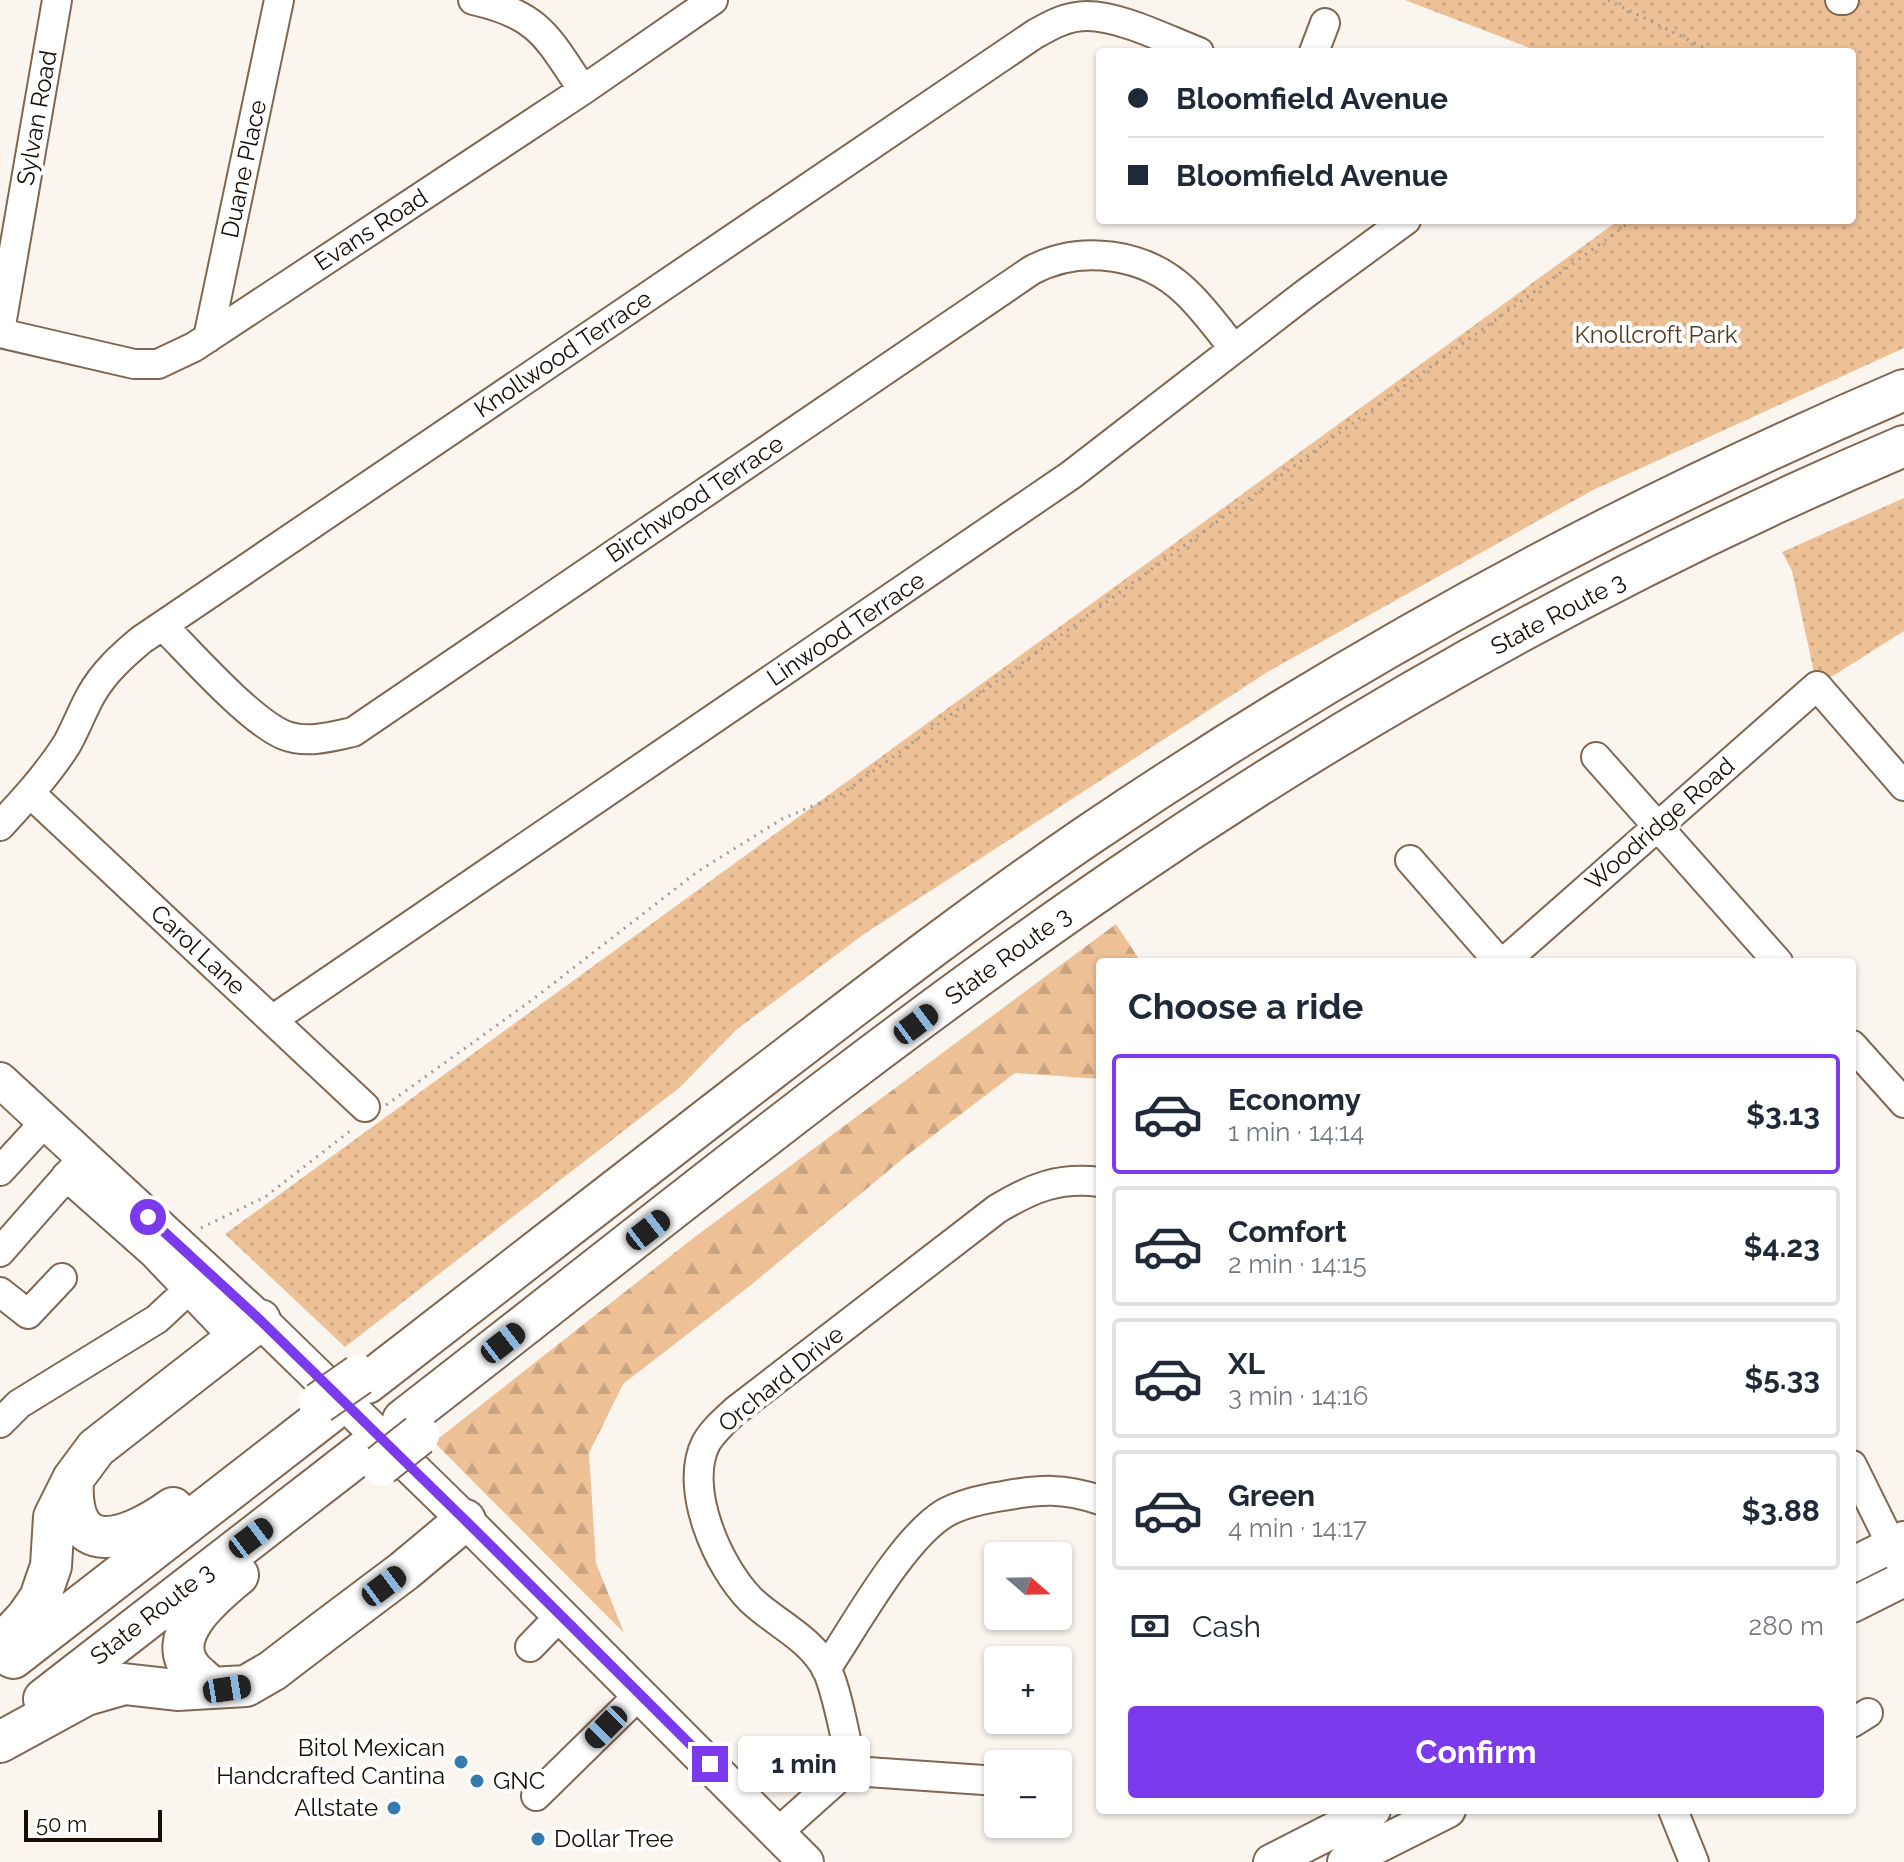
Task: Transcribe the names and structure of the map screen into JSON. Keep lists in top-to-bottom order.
{
  "streets": {
    "highway": ["State Route 3"],
    "street": [
      "Sylvan Road",
      "Duane Place",
      "Evans Road",
      "Knollwood Terrace",
      "Birchwood Terrace",
      "Linwood Terrace",
      "Woodridge Road",
      "Carol Lane",
      "Orchard Drive"
    ]
  },
  "crossings": [
    ["Sylvan Road", "Evans Road"],
    ["Duane Place", "Evans Road"],
    ["Knollwood Terrace", "Birchwood Terrace"],
    ["Knollwood Terrace", "Carol Lane"],
    ["Birchwood Terrace", "Linwood Terrace"],
    ["Linwood Terrace", "Carol Lane"]
  ],
  "parks": ["Knollcroft Park"],
  "places": [
    "Bitol Mexican Handcrafted Cantina",
    "GNC",
    "Allstate",
    "Dollar Tree"
  ],
  "scale_bar": "50 m",
  "north": "right",
  "page": {
    "banner": ["Bloomfield Avenue", "Bloomfield Avenue"],
    "heading": "Choose a ride",
    "list": [
      {
        "name": "Economy",
        "note": "1 min · 14:14",
        "value": "$3.13"
      },
      {
        "name": "Comfort",
        "note": "2 min · 14:15",
        "value": "$4.23"
      },
      {
        "name": "XL",
        "note": "3 min · 14:16",
        "value": "$5.33"
      },
      {
        "name": "Green",
        "note": "4 min · 14:17",
        "value": "$3.88"
      }
    ],
    "map_buttons": ["+", "−"],
    "pay": ["Cash", "280 m"],
    "buttons": "Confirm",
    "bubble": "1 min",
    "scale": "50 m"
  }
}
